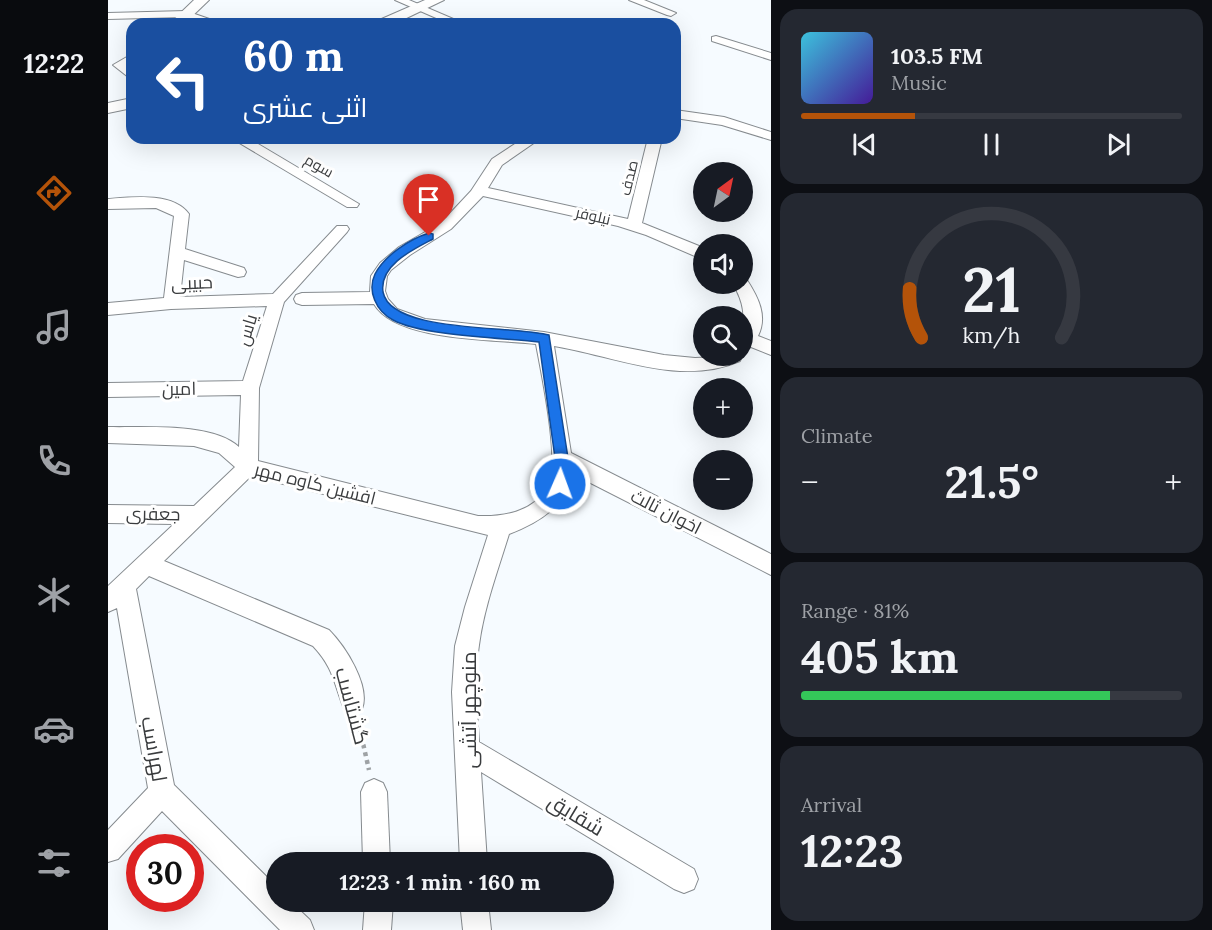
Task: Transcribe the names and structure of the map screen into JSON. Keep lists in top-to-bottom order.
{
  "streets": {
    "street": [
      "سوم",
      "صدف",
      "نیلوفر",
      "حبیبی",
      "یاس",
      "امین",
      "افشین کاوه مهر",
      "اخوان ثالث",
      "جعفری",
      "گشتاسب",
      "منوچهر آتشی",
      "لهراسب",
      "شقایق"
    ]
  },
  "crossings": [
    ["صدف", "نیلوفر"],
    ["حبیبی", "یاس"],
    ["یاس", "امین"],
    ["یاس", "افشین کاوه مهر"],
    ["افشین کاوه مهر", "جعفری"],
    ["افشین کاوه مهر", "گشتاسب"],
    ["افشین کاوه مهر", "منوچهر آتشی"],
    ["افشین کاوه مهر", "لهراسب"],
    ["منوچهر آتشی", "شقایق"]
  ],
  "north": "top right",
  "page": {
    "tabs": "12:22",
    "turn": ["60 m", "اثنی عشری"],
    "song": ["103.5 FM", "Music"],
    "map_buttons": ["+", "−"],
    "tile": [
      "Climate",
      ["Range · 81%", "405 km"],
      ["Arrival", "12:23"]
    ],
    "heat": ["−", "21.5°", "+"],
    "limit": "30",
    "trip": "12:23 · 1 min · 160 m",
    "gauge": ["21", "km/h"]
  }
}
